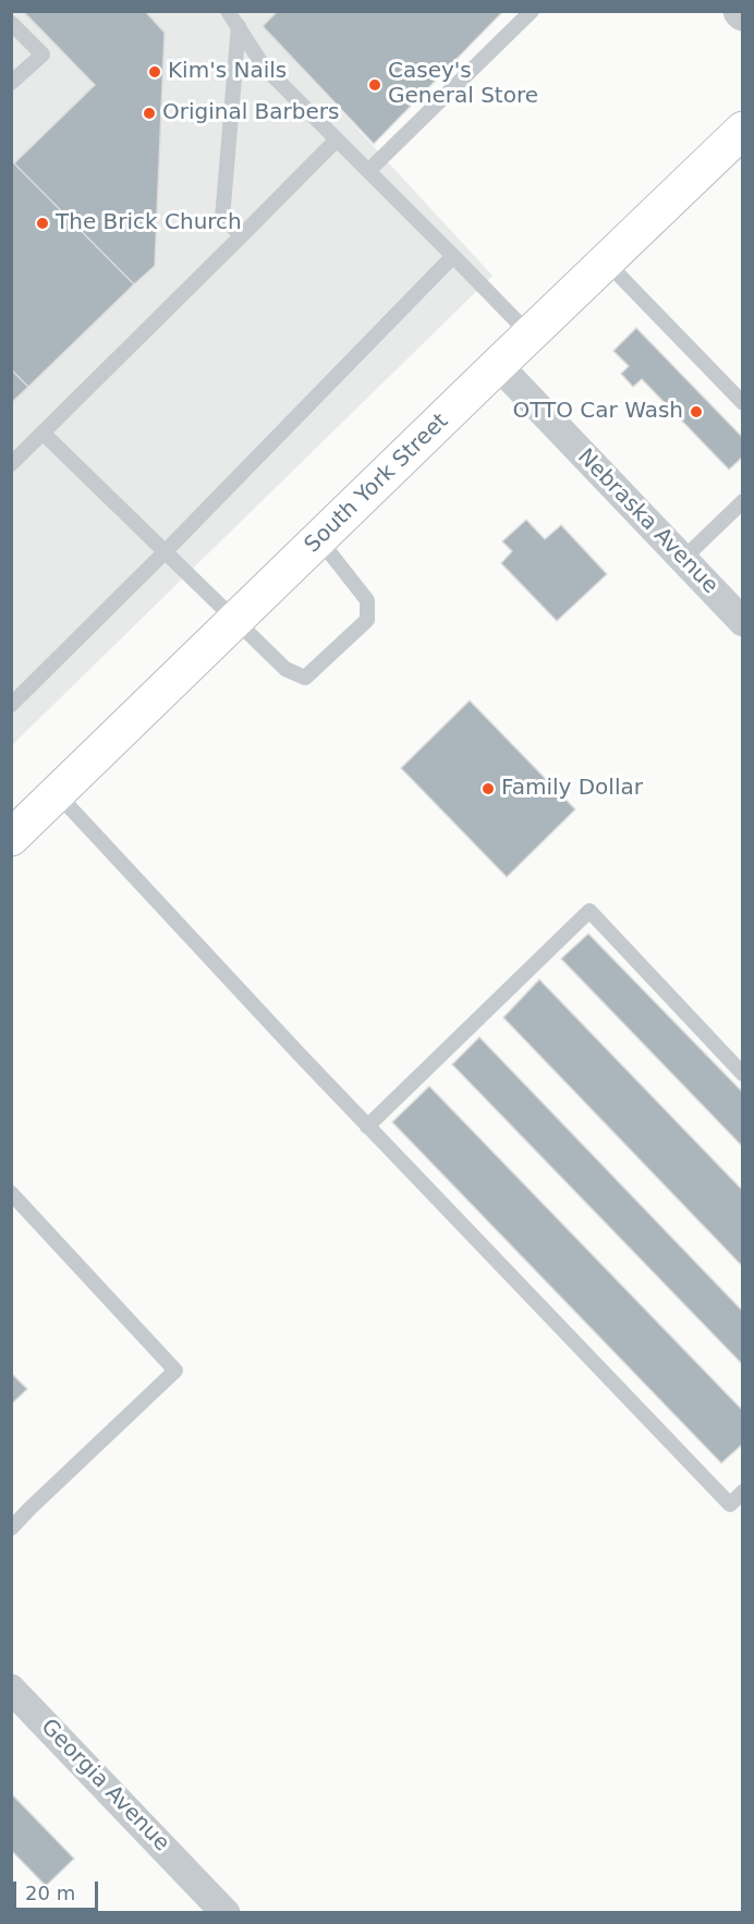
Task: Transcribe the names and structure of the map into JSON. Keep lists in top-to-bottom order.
{
  "streets": {
    "main road": ["South York Street"],
    "street": ["Nebraska Avenue", "Georgia Avenue"]
  },
  "crossings": [
    ["South York Street", "Nebraska Avenue"]
  ],
  "places": [
    "Kim's Nails",
    "Casey's General Store",
    "Original Barbers",
    "The Brick Church",
    "OTTO Car Wash",
    "Family Dollar"
  ],
  "scale_bar": "20 m"
}
